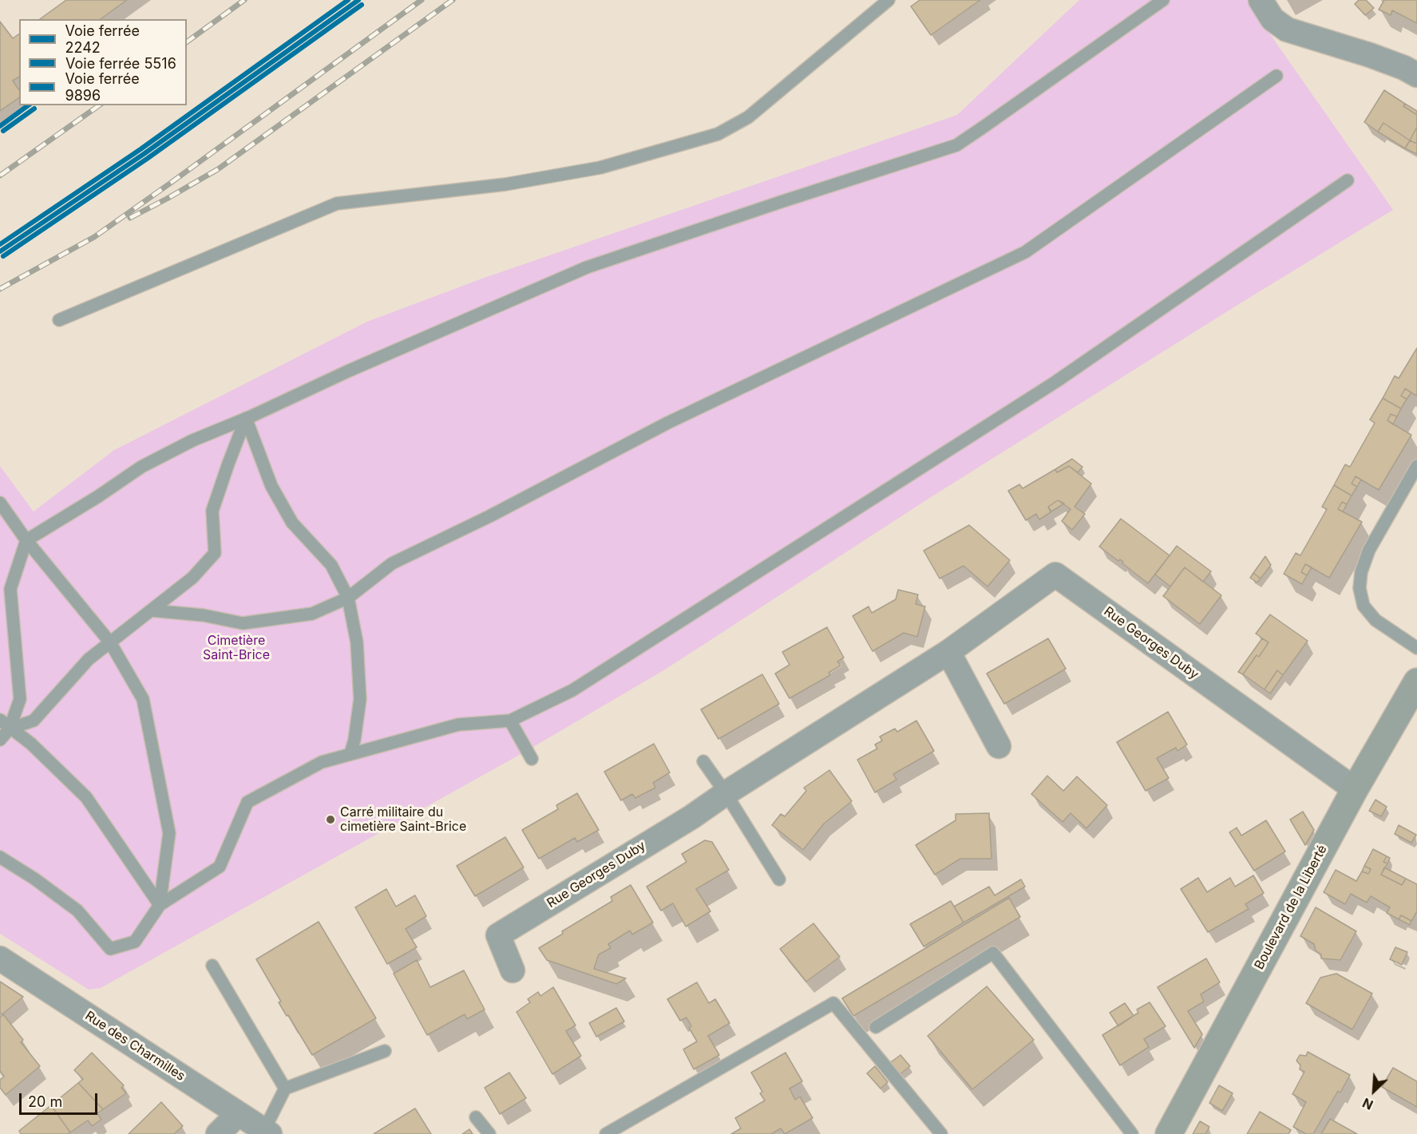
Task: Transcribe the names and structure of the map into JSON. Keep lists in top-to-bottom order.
{
  "streets": {
    "main road": ["Boulevard de la Liberté"],
    "street": ["Rue Georges Duby", "Rue des Charmilles"]
  },
  "crossings": [
    ["Rue Georges Duby", "Boulevard de la Liberté"]
  ],
  "parks": ["Cimetière Saint-Brice"],
  "places": ["Carré militaire du cimetière Saint-Brice"],
  "lines": ["rail line 2242", "rail line 9896", "rail line 5516"],
  "legend": ["Voie ferrée 2242", "Voie ferrée 5516", "Voie ferrée 9896"],
  "scale_bar": "20 m",
  "north": "bottom left"
}
